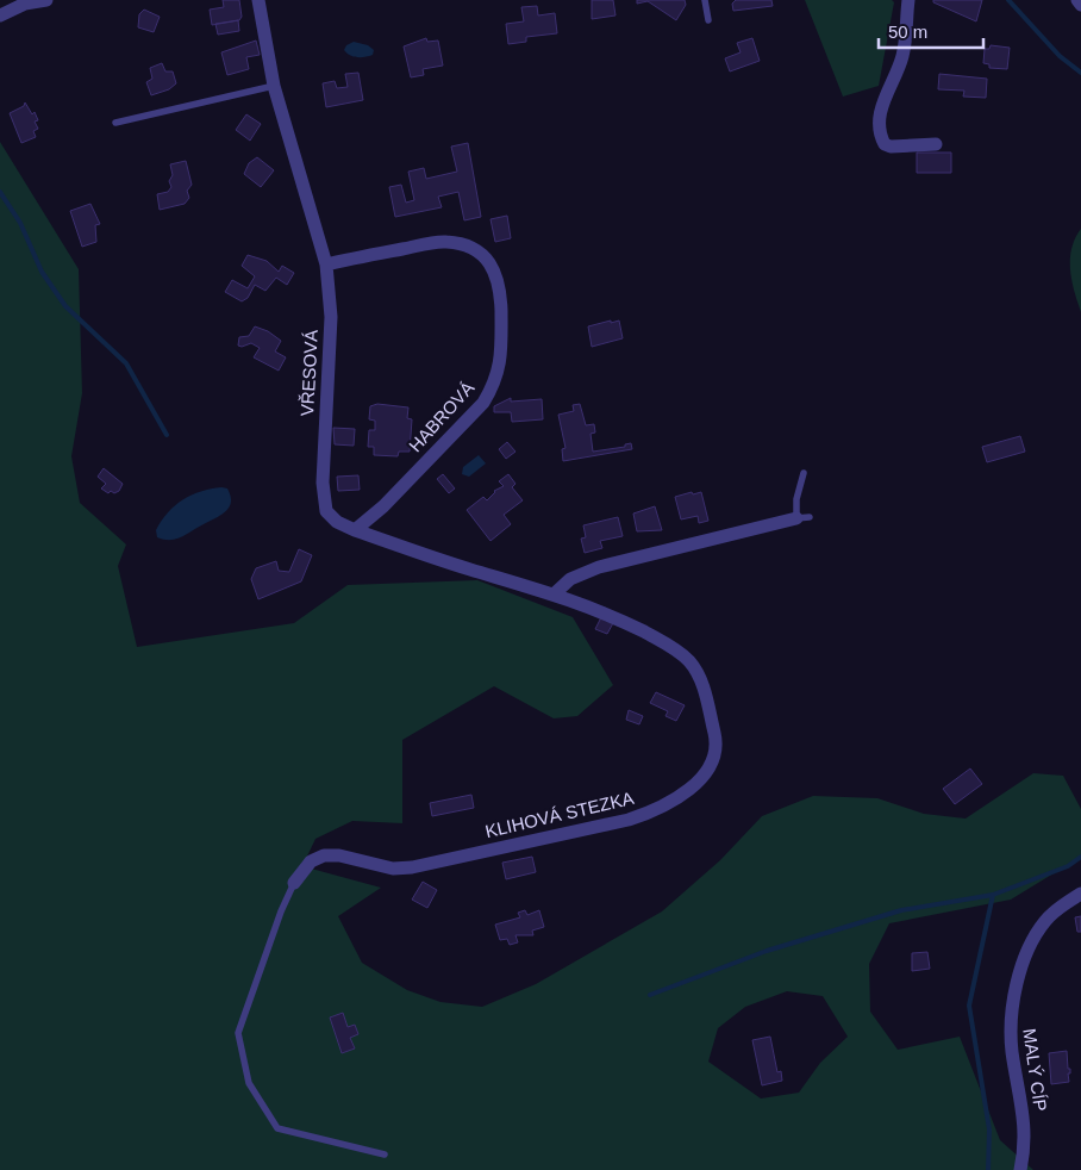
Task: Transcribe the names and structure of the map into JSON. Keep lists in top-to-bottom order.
{
  "streets": {
    "street": [
      "VŘESOVÁ",
      "HABROVÁ",
      "KLIHOVÁ STEZKA",
      "MALÝ CÍP"
    ]
  },
  "crossings": [
    ["VŘESOVÁ", "HABROVÁ"],
    ["VŘESOVÁ", "KLIHOVÁ STEZKA"]
  ],
  "scale_bar": "50 m"
}
